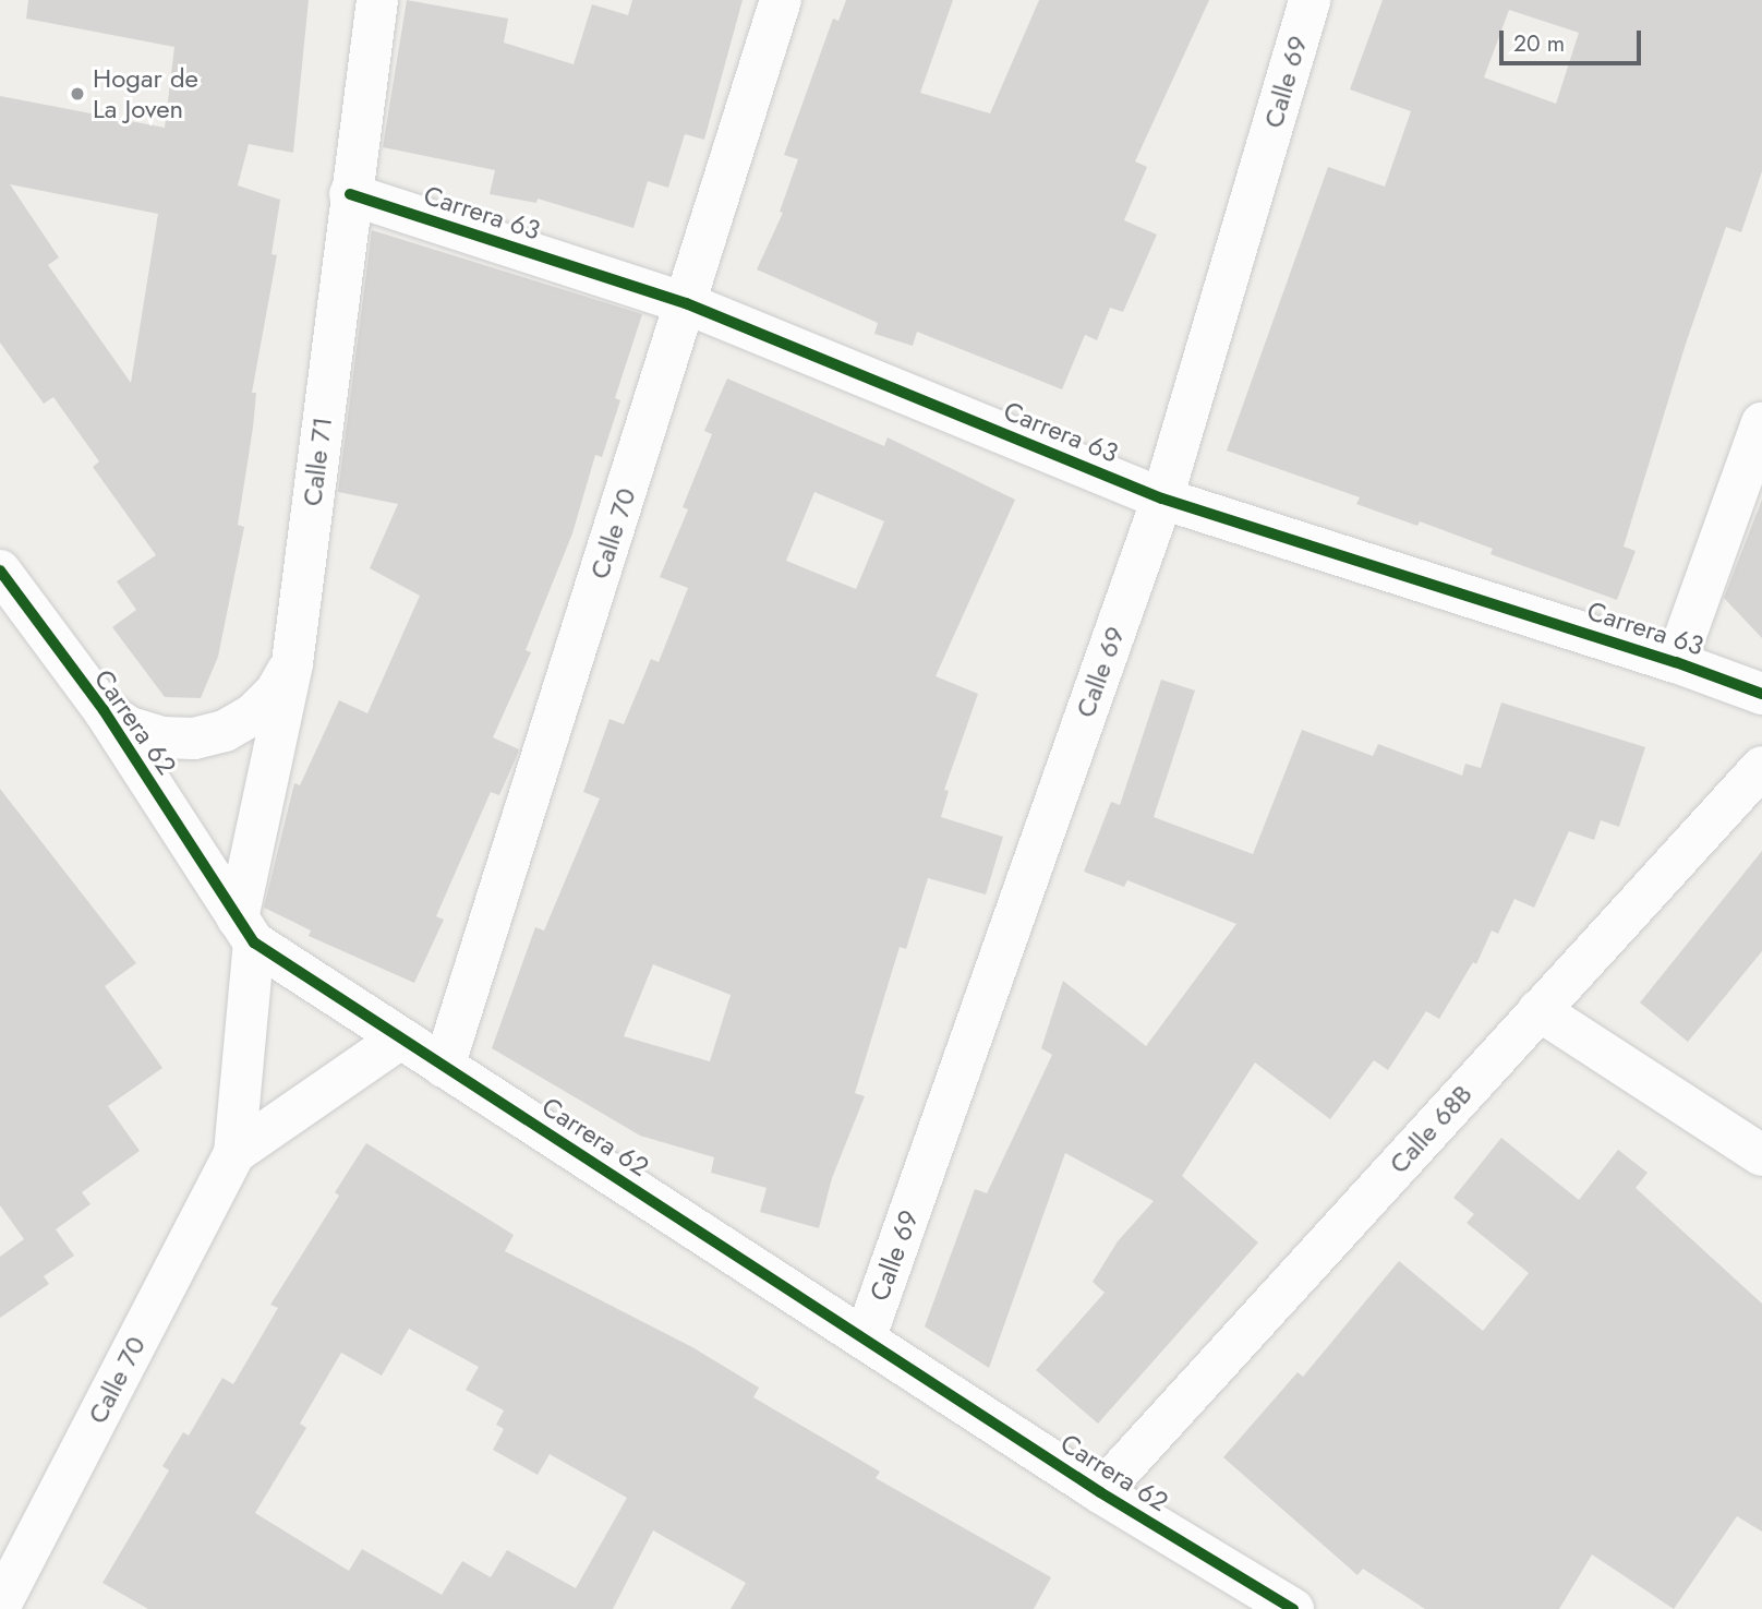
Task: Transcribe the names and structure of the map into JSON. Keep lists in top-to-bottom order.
{
  "streets": {
    "street": [
      "Calle 69",
      "Carrera 63",
      "Calle 71",
      "Calle 70",
      "Carrera 62",
      "Calle 68B"
    ]
  },
  "crossings": [
    ["Calle 69", "Carrera 63"],
    ["Calle 69", "Carrera 62"],
    ["Carrera 63", "Calle 71"],
    ["Carrera 63", "Calle 70"],
    ["Calle 71", "Calle 70"],
    ["Calle 71", "Carrera 62"],
    ["Calle 70", "Carrera 62"],
    ["Carrera 62", "Calle 68B"]
  ],
  "places": ["Hogar de La Joven"],
  "scale_bar": "20 m"
}
